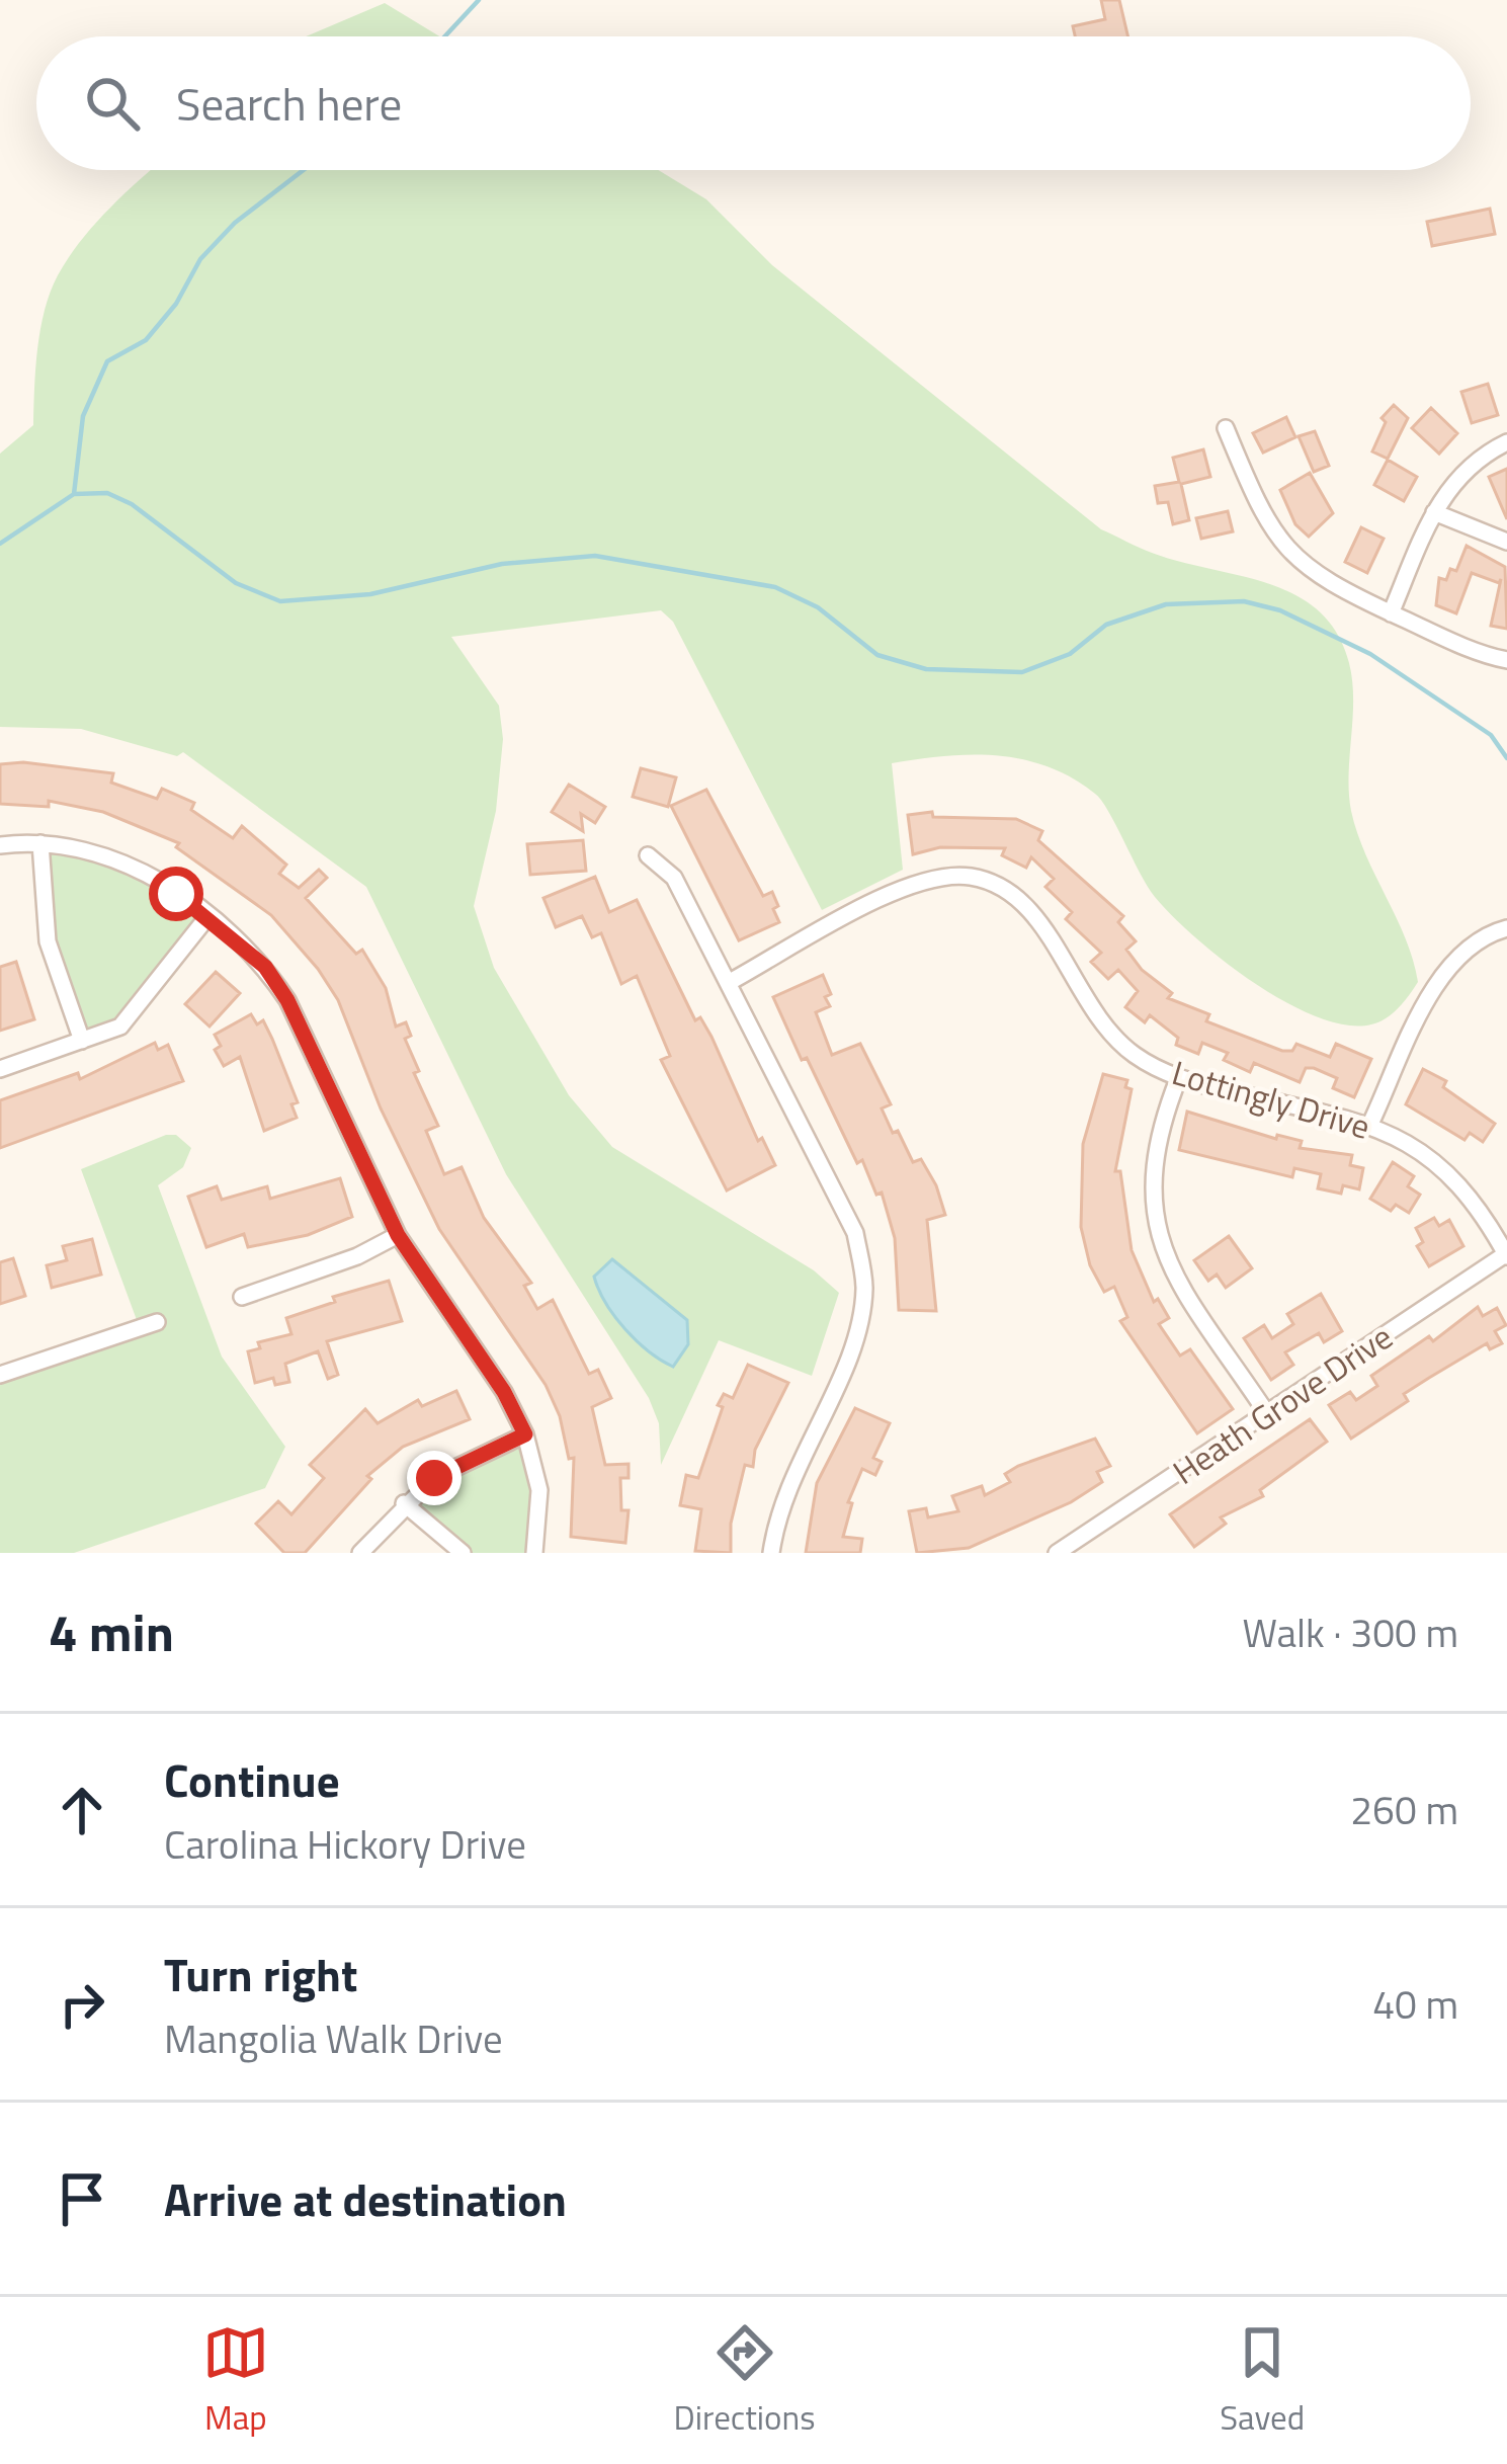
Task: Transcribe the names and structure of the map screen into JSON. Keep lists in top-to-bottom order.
{
  "streets": {
    "street": ["Lottingly Drive", "Heath Grove Drive"]
  },
  "crossings": [
    ["Lottingly Drive", "Heath Grove Drive"]
  ],
  "page": {
    "search": "Search here",
    "heading": ["4 min", "Walk · 300 m"],
    "list": [
      ["Continue", "Carolina Hickory Drive", "260 m"],
      ["Turn right", "Mangolia Walk Drive", "40 m"],
      "Arrive at destination"
    ],
    "nav": ["Map", "Directions", "Saved"]
  }
}
